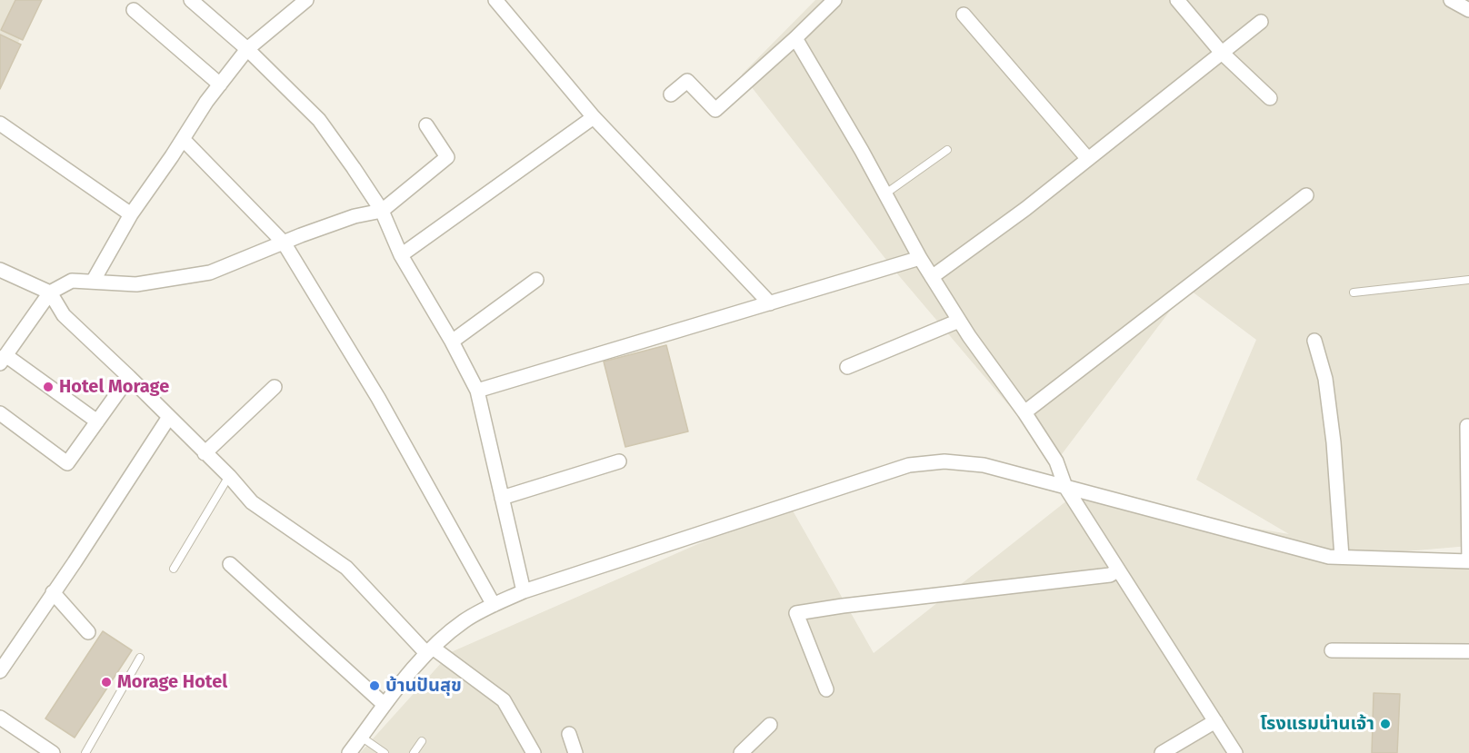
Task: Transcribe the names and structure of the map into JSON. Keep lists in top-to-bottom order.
{
  "places": [
    "Hotel Morage",
    "Morage Hotel",
    "บ้านปันสุข",
    "โรงแรมน่านเจ้า"
  ]
}
